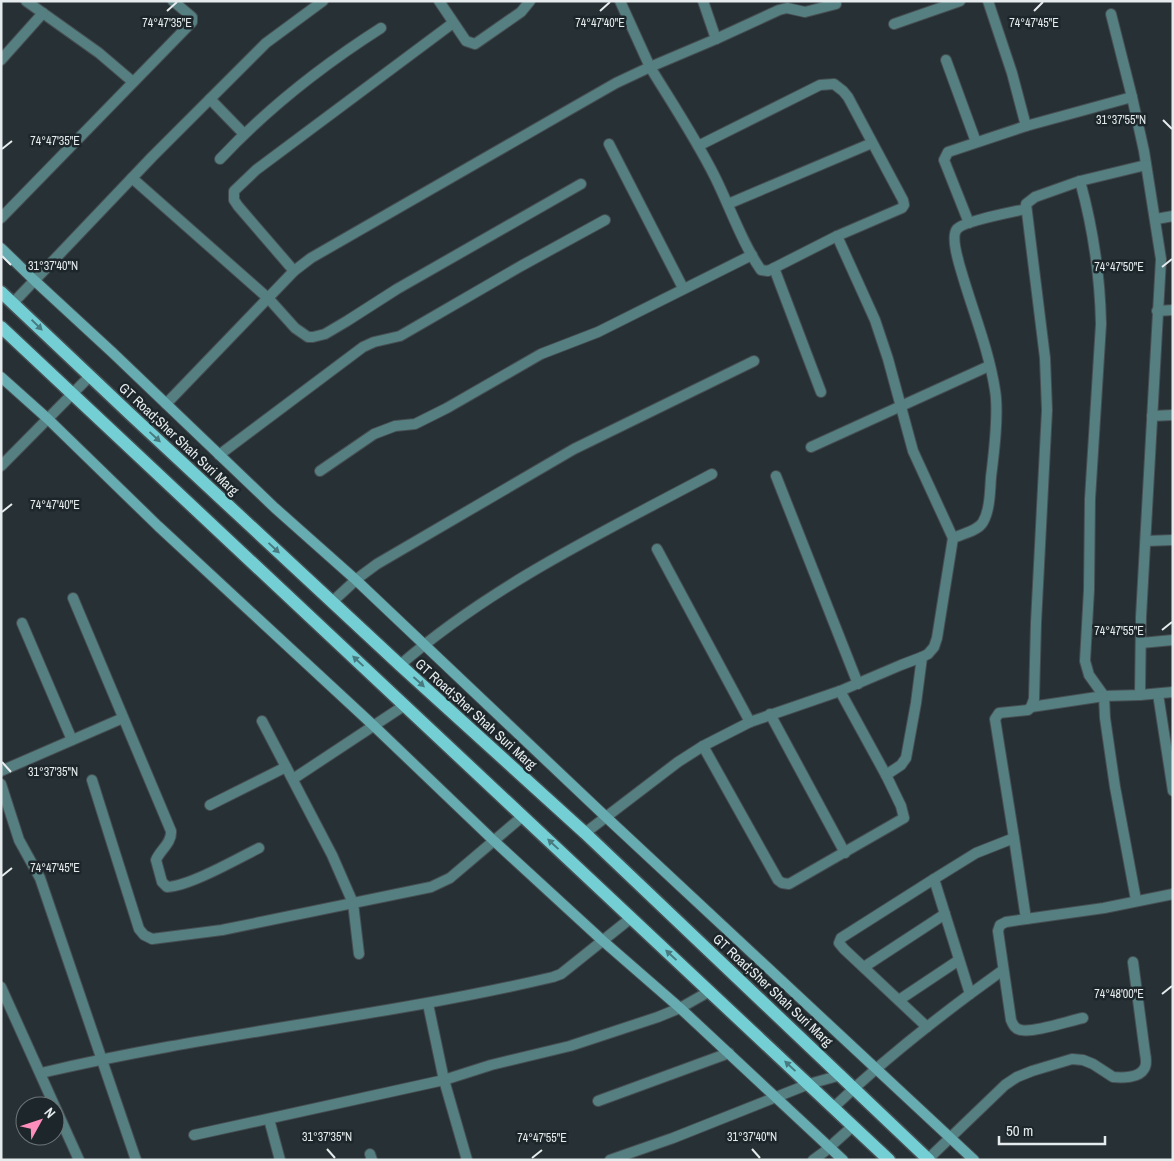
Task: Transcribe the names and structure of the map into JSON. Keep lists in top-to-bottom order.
{
  "streets": {
    "main road": ["GT Road;Sher Shah Suri Marg"]
  },
  "scale_bar": "50 m",
  "north": "top right",
  "coordinates": [
    "74°47'35\"E",
    "74°47'40\"E",
    "74°47'45\"E",
    "31°37'55\"N",
    "31°37'40\"N",
    "74°47'50\"E",
    "74°47'55\"E",
    "31°37'35\"N",
    "74°48'00\"E"
  ]
}
